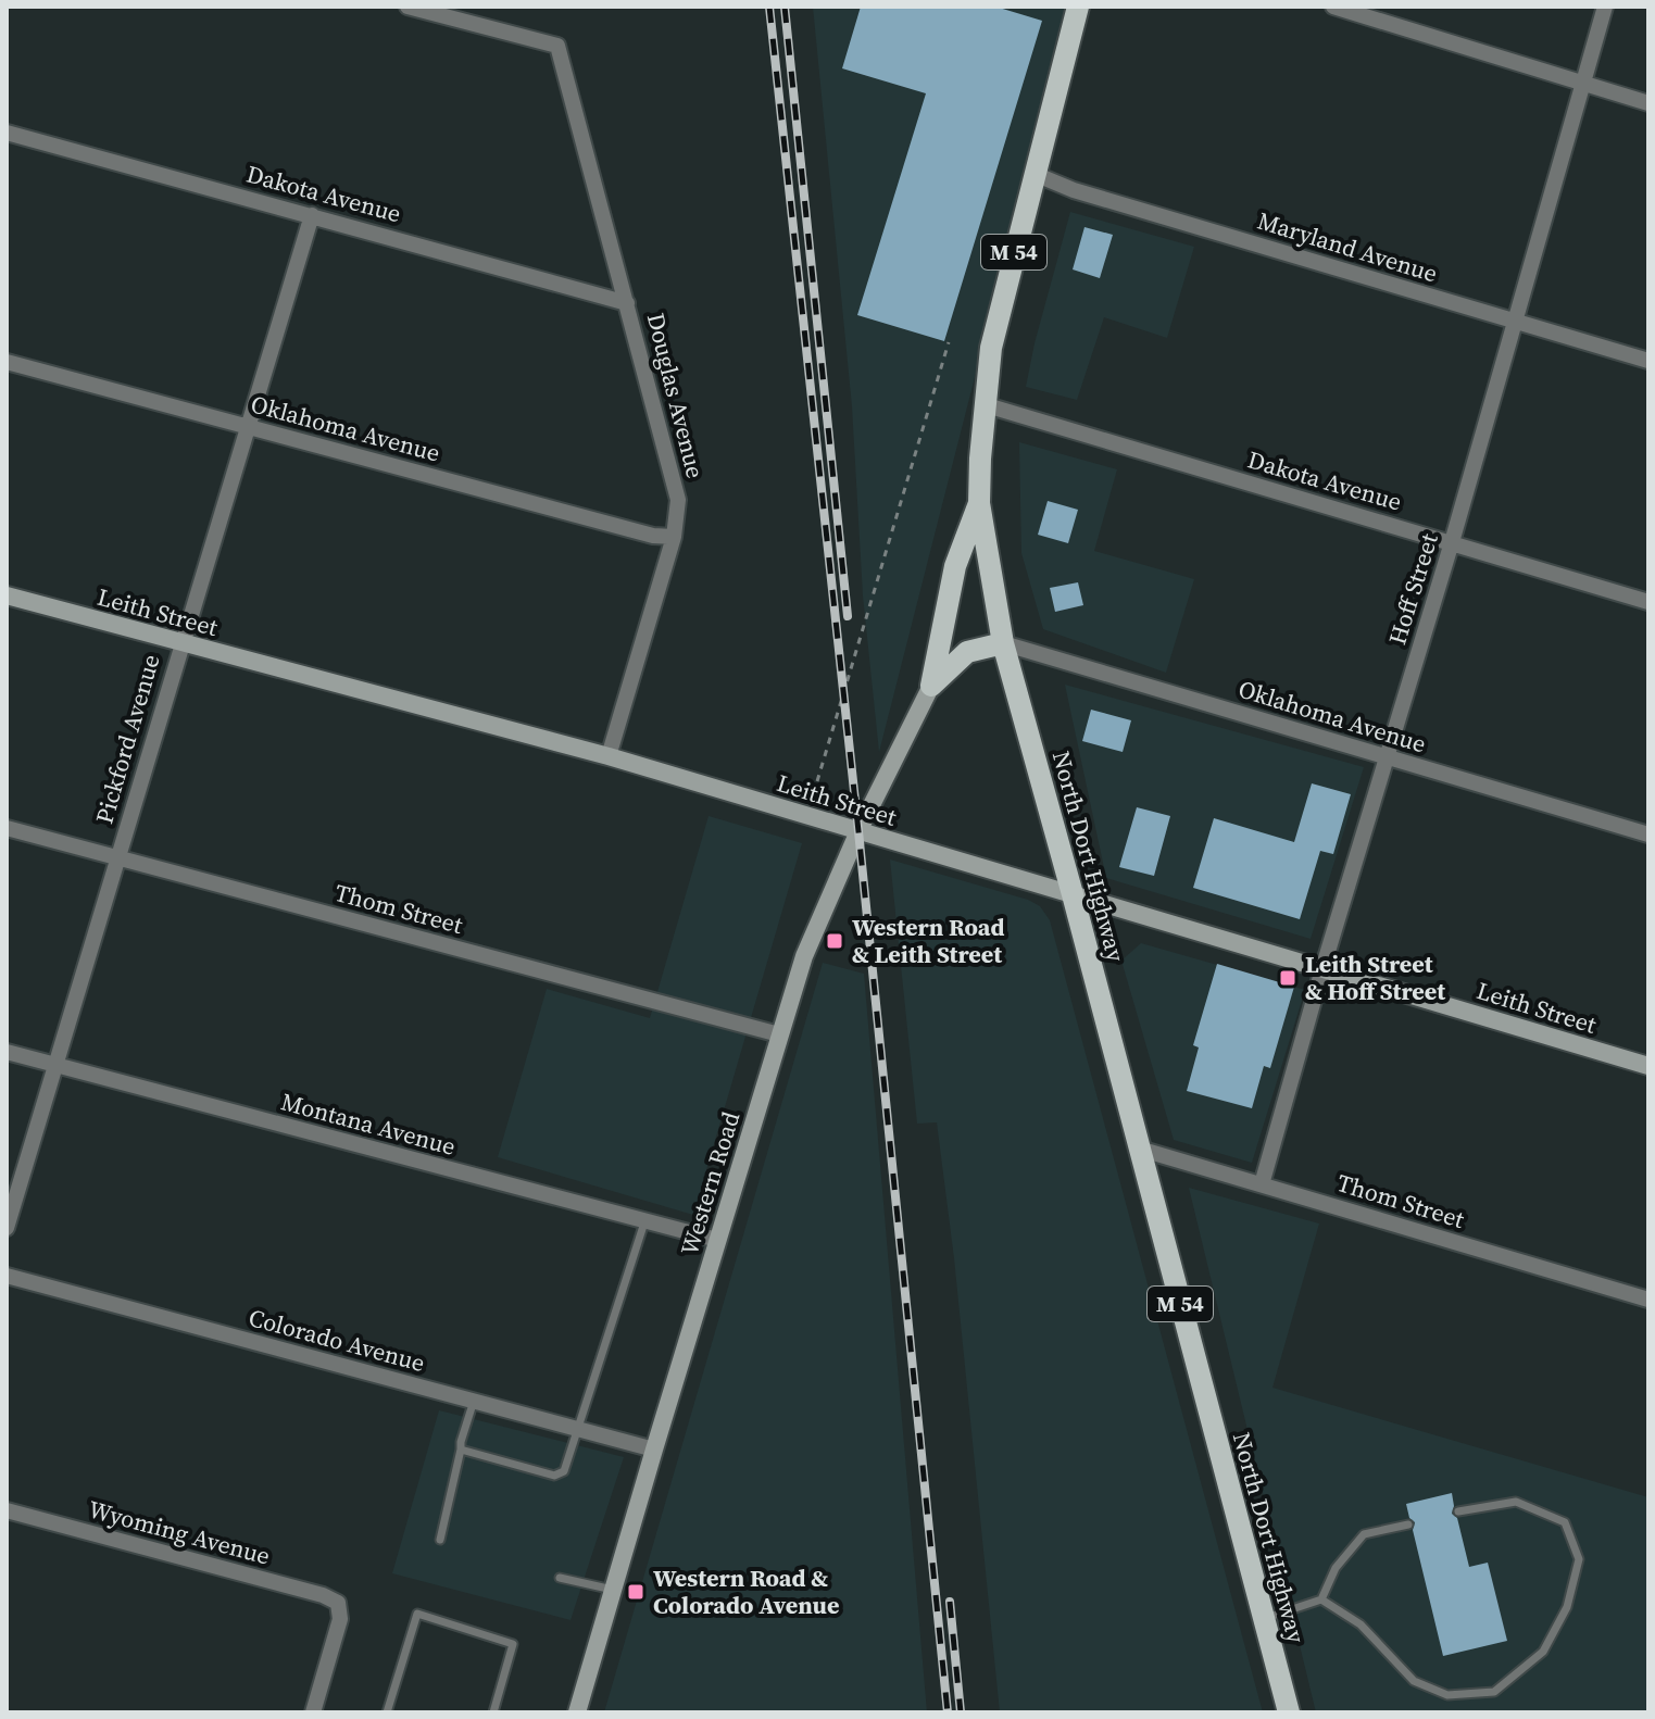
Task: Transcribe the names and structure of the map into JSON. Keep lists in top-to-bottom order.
{
  "streets": {
    "main road": ["M 54", "North Dort Highway"],
    "street": [
      "Dakota Avenue",
      "Maryland Avenue",
      "Douglas Avenue",
      "Oklahoma Avenue",
      "Hoff Street",
      "Leith Street",
      "Pickford Avenue",
      "Thom Street",
      "Montana Avenue",
      "Western Road",
      "Colorado Avenue",
      "Wyoming Avenue"
    ]
  },
  "crossings": [
    ["Dakota Avenue", "Douglas Avenue"],
    ["Dakota Avenue", "Hoff Street"],
    ["Dakota Avenue", "Pickford Avenue"],
    ["Dakota Avenue", "North Dort Highway"],
    ["Maryland Avenue", "Hoff Street"],
    ["Maryland Avenue", "North Dort Highway"],
    ["Douglas Avenue", "Oklahoma Avenue"],
    ["Douglas Avenue", "Leith Street"],
    ["Oklahoma Avenue", "Hoff Street"],
    ["Oklahoma Avenue", "Pickford Avenue"],
    ["Oklahoma Avenue", "North Dort Highway"],
    ["Hoff Street", "Leith Street"],
    ["Hoff Street", "Thom Street"],
    ["Leith Street", "Pickford Avenue"],
    ["Leith Street", "North Dort Highway"],
    ["Leith Street", "Western Road"],
    ["Pickford Avenue", "Thom Street"],
    ["Pickford Avenue", "Montana Avenue"],
    ["North Dort Highway", "Thom Street"],
    ["Thom Street", "Western Road"],
    ["Montana Avenue", "Western Road"],
    ["Western Road", "Colorado Avenue"]
  ],
  "places": {
    "transit": ["Western Road & Leith Street", "Leith Street & Hoff Street", "Western Road & Colorado Avenue"]
  }
}
